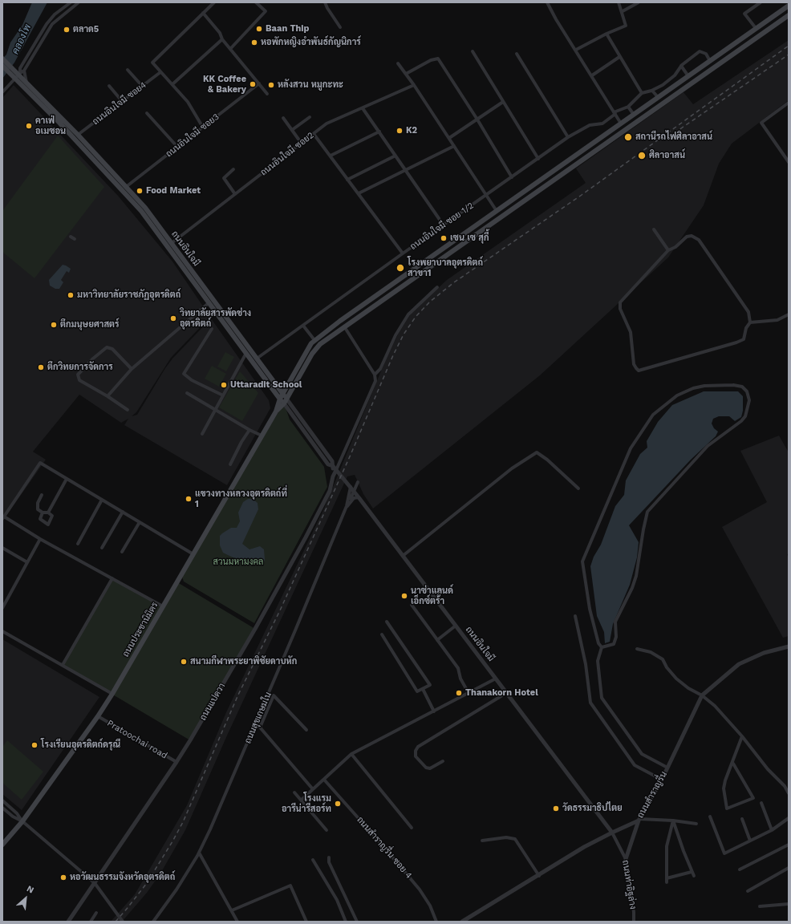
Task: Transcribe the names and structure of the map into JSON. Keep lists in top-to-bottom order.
{
  "streets": {
    "main road": ["ถนนอินใจมี", "ถนนประชานิมิตร"],
    "street": [
      "ถนนอินใจมี ซอย4",
      "ถนนอินใจมี ซอย3",
      "ถนนอินใจมี ซอย2",
      "ถนนอินใจมี ซอย 1/2",
      "ถนนแปดวา",
      "ถนนสุขเกษมใน",
      "Pratoochai road",
      "ถนนสำราญรื่น",
      "ถนนสำราญรื่น ซอย 4",
      "ถนนท่าอิฐล่าง"
    ]
  },
  "crossings": [
    ["ถนนอินใจมี ซอย4", "ถนนอินใจมี"],
    ["ถนนอินใจมี ซอย3", "ถนนอินใจมี"],
    ["ถนนอินใจมี ซอย2", "ถนนอินใจมี"],
    ["ถนนอินใจมี ซอย 1/2", "ถนนอินใจมี"],
    ["ถนนอินใจมี", "ถนนประชานิมิตร"],
    ["ถนนอินใจมี", "ถนนแปดวา"],
    ["ถนนอินใจมี", "ถนนสุขเกษมใน"],
    ["ถนนอินใจมี", "ถนนสำราญรื่น"],
    ["ถนนอินใจมี", "ถนนท่าอิฐล่าง"],
    ["ถนนประชานิมิตร", "Pratoochai road"],
    ["ถนนแปดวา", "Pratoochai road"],
    ["ถนนสำราญรื่น", "ถนนท่าอิฐล่าง"]
  ],
  "water": ["คลองโพ"],
  "parks": ["สวนมหามงคล"],
  "places": [
    "Baan Thip",
    "ตลาด5",
    "หอพักหญิงอำพันธ์กัญนิการ์",
    "KK Coffee & Bakery",
    "หลังสวน หมูกะทะ",
    "คาเฟ่ อเมซอน",
    "K2",
    "สถานีรถไฟศิลาอาสน์",
    "ศิลาอาสน์",
    "Food Market",
    "เซน เซ สุกี้",
    "โรงพยาบาลอุตรดิตถ์ สาขา1",
    "มหาวิทยาลัยราชภัฏอุตรดิตถ์",
    "วิทยาลัยสารพัดช่าง อุตรดิตถ์",
    "ตึกมนุษยศาสตร์",
    "ตึกวิทยการจัดการ",
    "Uttaradit School",
    "แขวงทางหลวงอุตรดิตถ์ที่ 1",
    "นาซ่าแลนด์ เอ็กซ์ตร้า",
    "สนามกีฬาพระยาพิชัยดาบหัก",
    "Thanakorn Hotel",
    "โรงเรียนอุตรดิตถ์ดรุณี",
    "โรงแรม อารีน่ารีสอร์ท",
    "วัดธรรมาธิปไตย",
    "หอวัฒนธรรมจังหวัดอุตรดิตถ์"
  ],
  "north": "top right"
}
